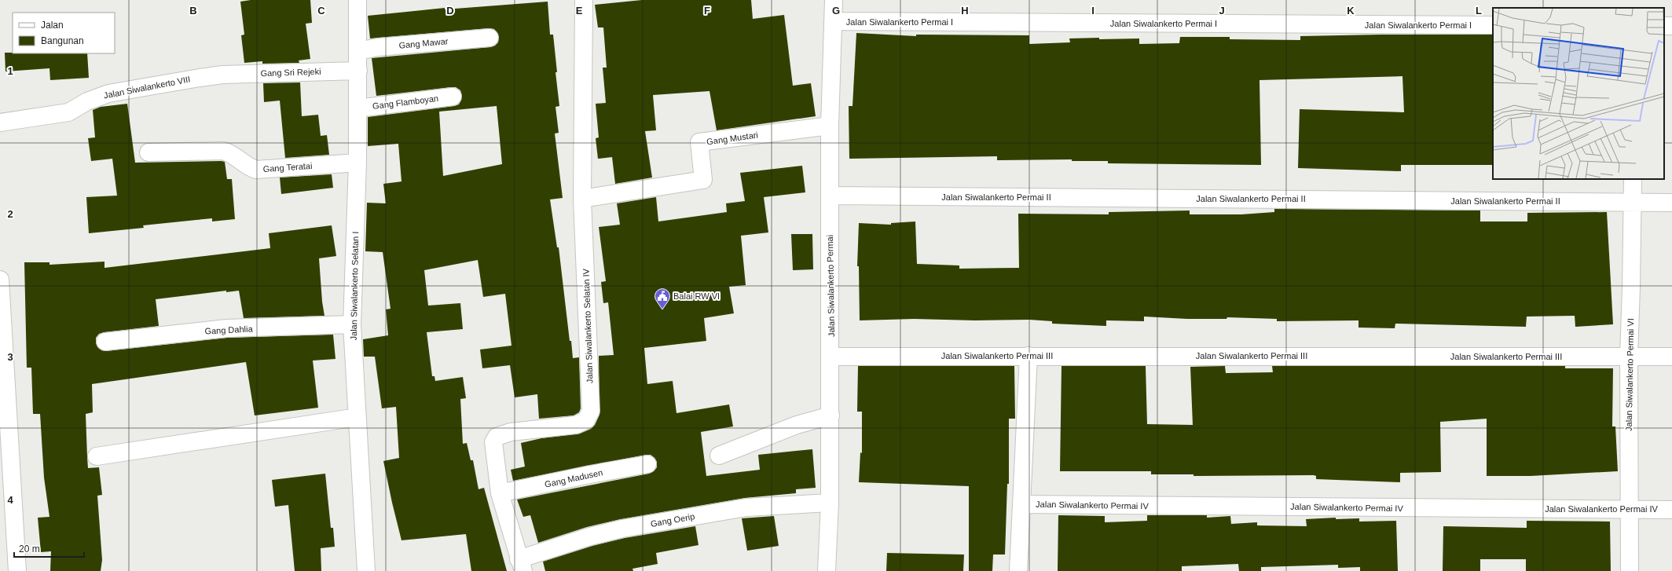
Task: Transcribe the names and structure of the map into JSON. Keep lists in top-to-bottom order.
{
  "streets": {
    "street": [
      "Jalan Siwalankerto Permai I",
      "Gang Mawar",
      "Gang Sri Rejeki",
      "Jalan Siwalankerto VIII",
      "Gang Flamboyan",
      "Gang Mustari",
      "Gang Teratai",
      "Jalan Siwalankerto Permai II",
      "Jalan Siwalankerto Selatan I",
      "Jalan Siwalankerto Permai",
      "Jalan Siwalankerto Selatan IV",
      "Gang Dahlia",
      "Jalan Siwalankerto Permai III",
      "Jalan Siwalankerto Permai VI",
      "Gang Madusen",
      "Jalan Siwalankerto Permai IV",
      "Gang Oerip"
    ]
  },
  "crossings": [
    ["Jalan Siwalankerto Permai I", "Jalan Siwalankerto Permai"],
    ["Gang Mawar", "Jalan Siwalankerto Selatan I"],
    ["Gang Sri Rejeki", "Jalan Siwalankerto VIII"],
    ["Gang Sri Rejeki", "Jalan Siwalankerto Selatan I"],
    ["Gang Flamboyan", "Jalan Siwalankerto Selatan I"],
    ["Gang Mustari", "Jalan Siwalankerto Permai"],
    ["Gang Mustari", "Jalan Siwalankerto Selatan IV"],
    ["Gang Teratai", "Jalan Siwalankerto Selatan I"],
    ["Jalan Siwalankerto Permai II", "Jalan Siwalankerto Permai"],
    ["Jalan Siwalankerto Permai II", "Jalan Siwalankerto Permai VI"],
    ["Jalan Siwalankerto Selatan I", "Gang Dahlia"],
    ["Jalan Siwalankerto Permai", "Jalan Siwalankerto Permai III"],
    ["Jalan Siwalankerto Permai", "Gang Oerip"],
    ["Jalan Siwalankerto Selatan IV", "Gang Madusen"],
    ["Jalan Siwalankerto Selatan IV", "Gang Oerip"],
    ["Jalan Siwalankerto Permai III", "Jalan Siwalankerto Permai VI"],
    ["Jalan Siwalankerto Permai VI", "Jalan Siwalankerto Permai IV"]
  ],
  "places": {
    "public building": ["Balai RW VI"]
  },
  "legend": ["Jalan", "Bangunan"],
  "scale_bar": "20 m",
  "grid": {
    "columns": [
      "B",
      "C",
      "D",
      "E",
      "F",
      "G",
      "H",
      "I",
      "J",
      "K",
      "L"
    ],
    "rows": [
      "1",
      "2",
      "3",
      "4"
    ]
  }
}
